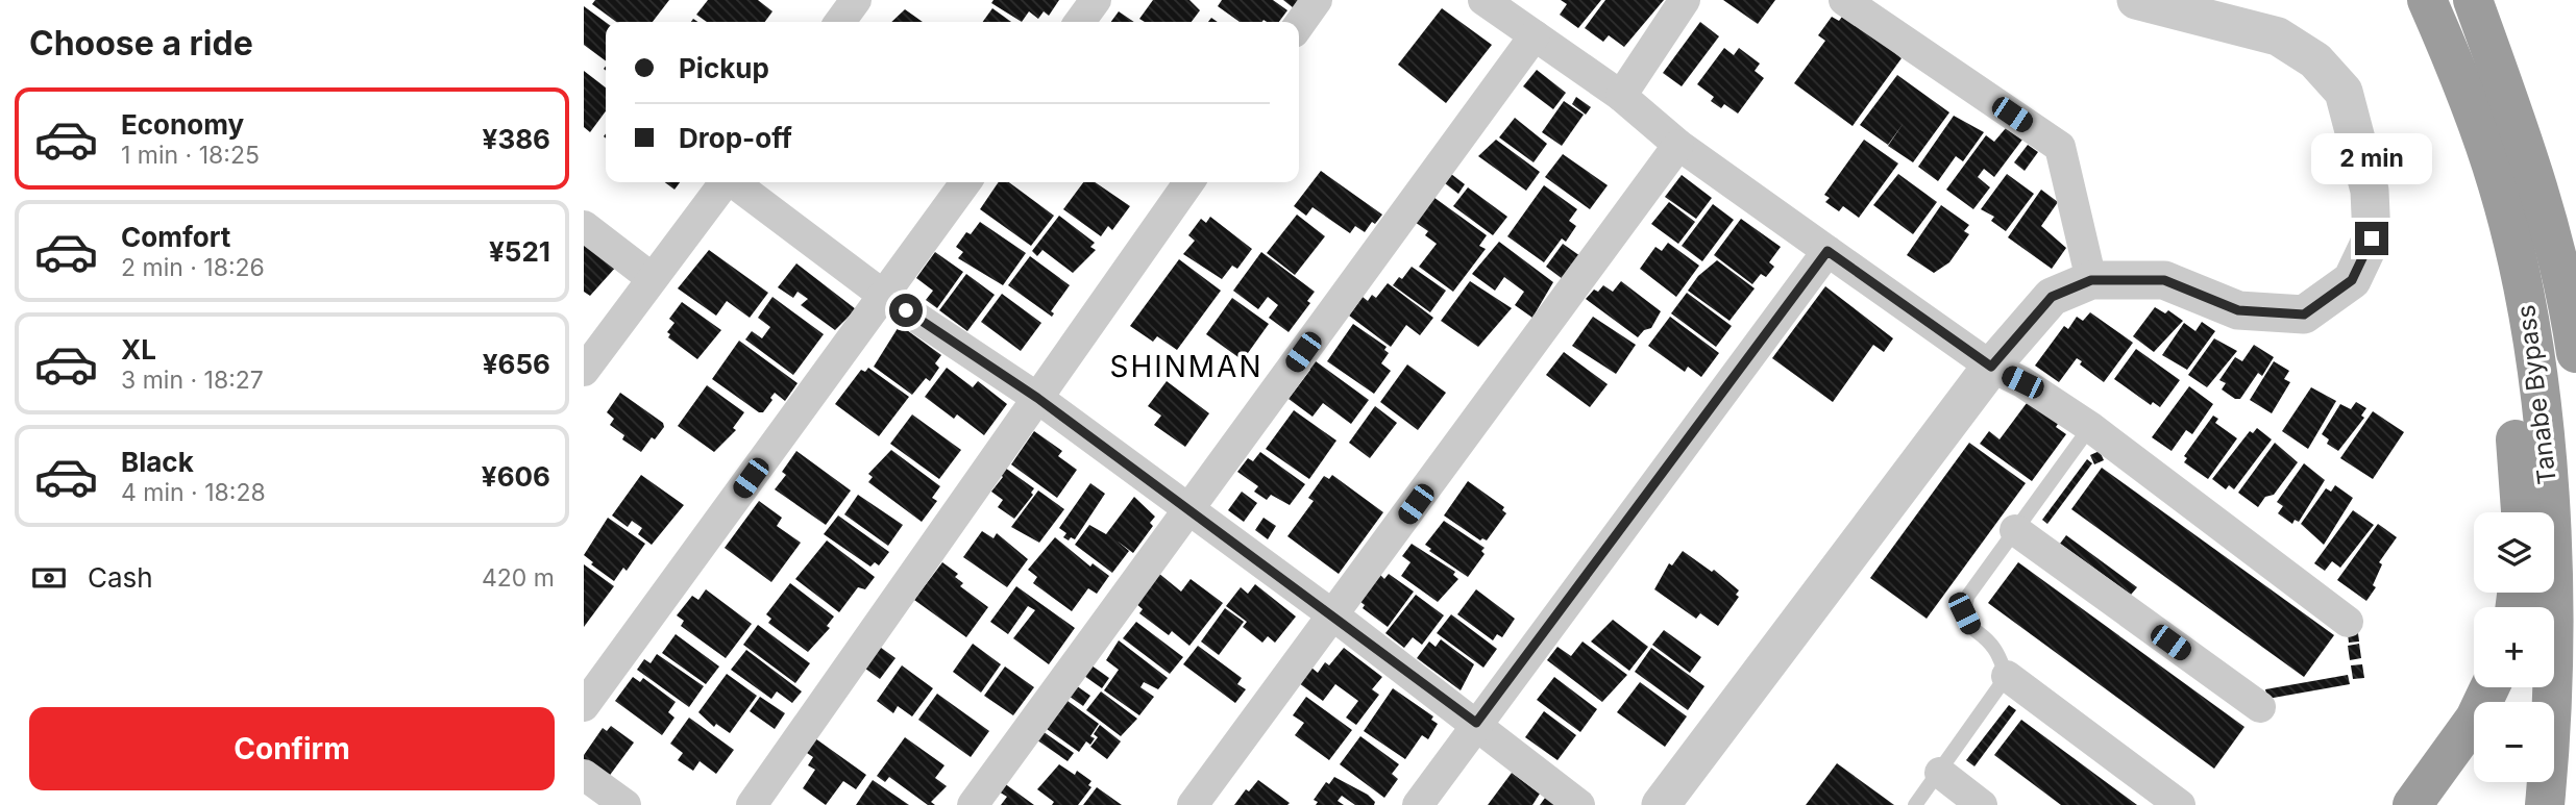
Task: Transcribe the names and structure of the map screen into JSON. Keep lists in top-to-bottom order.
{
  "streets": {
    "highway": ["Tanabe Bypass"]
  },
  "districts": ["SHINMAN"],
  "page": {
    "heading": "Choose a ride",
    "banner": ["Pickup", "Drop-off"],
    "list": [
      {
        "name": "Economy",
        "note": "1 min · 18:25",
        "value": "¥386"
      },
      {
        "name": "Comfort",
        "note": "2 min · 18:26",
        "value": "¥521"
      },
      {
        "name": "XL",
        "note": "3 min · 18:27",
        "value": "¥656"
      },
      {
        "name": "Black",
        "note": "4 min · 18:28",
        "value": "¥606"
      }
    ],
    "bubble": "2 min",
    "map_buttons": ["+", "−"],
    "pay": ["Cash", "420 m"],
    "buttons": "Confirm"
  }
}
